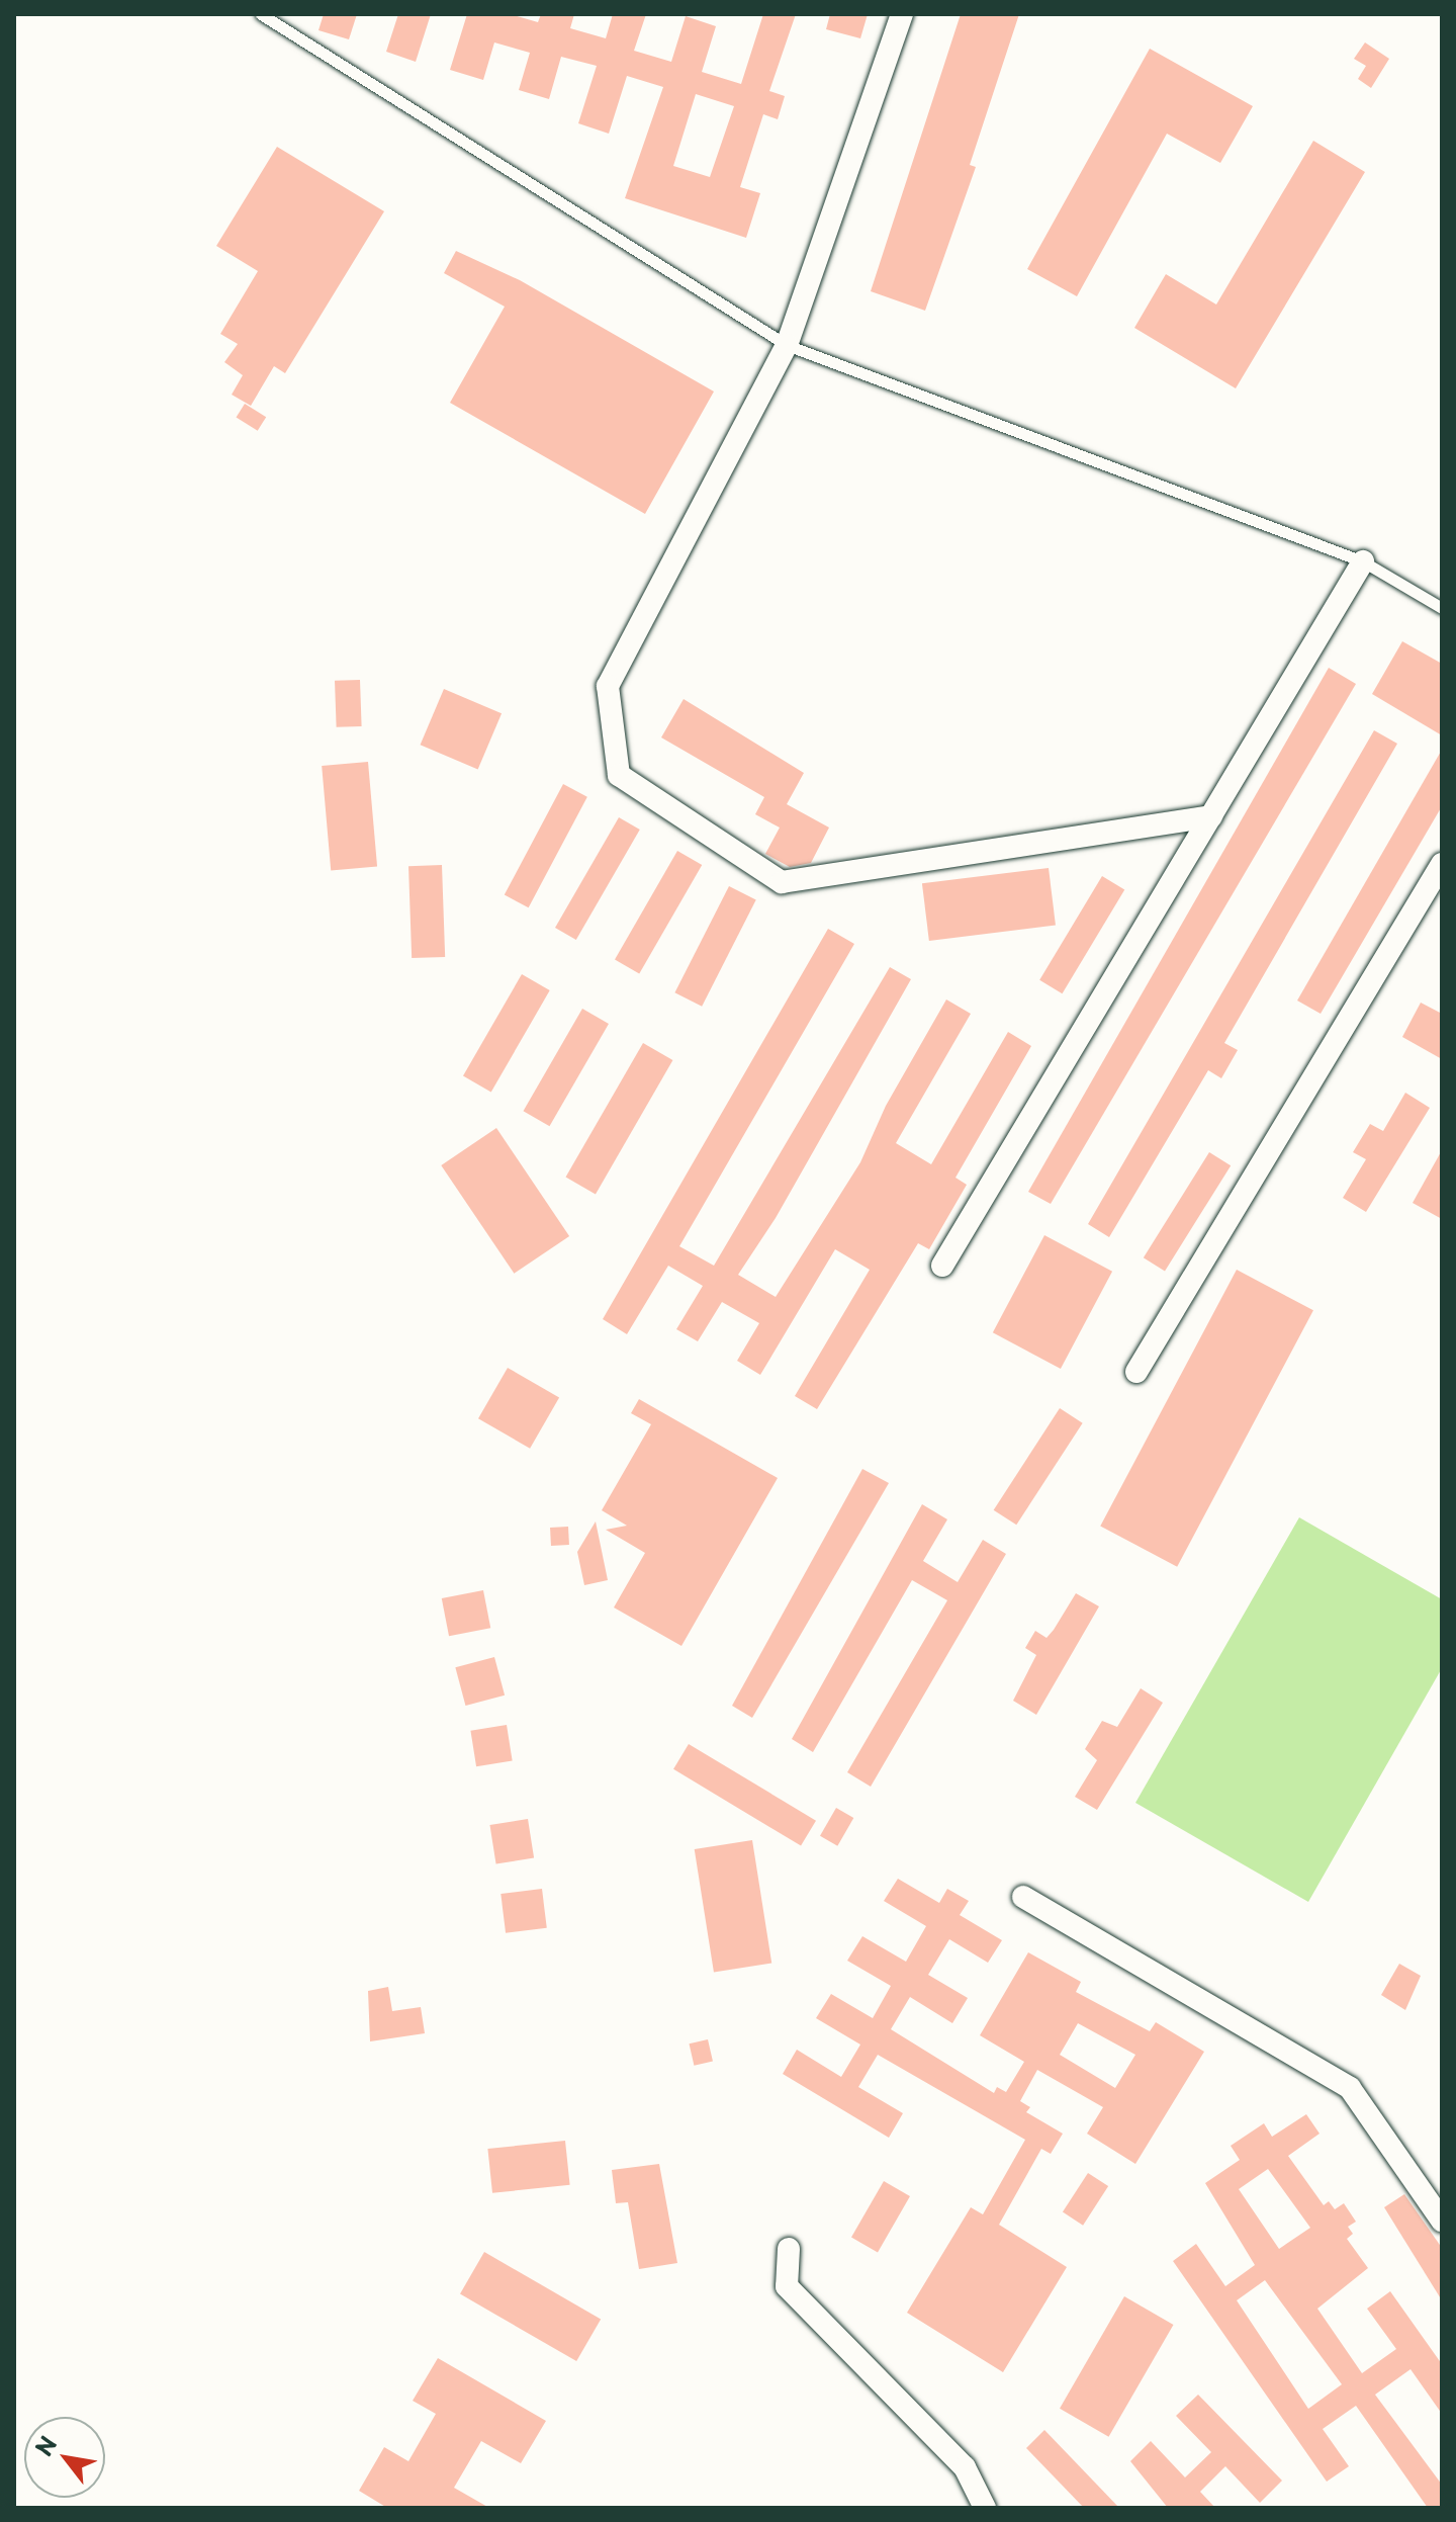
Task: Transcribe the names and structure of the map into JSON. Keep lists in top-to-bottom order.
{
  "north": "top left"
}
